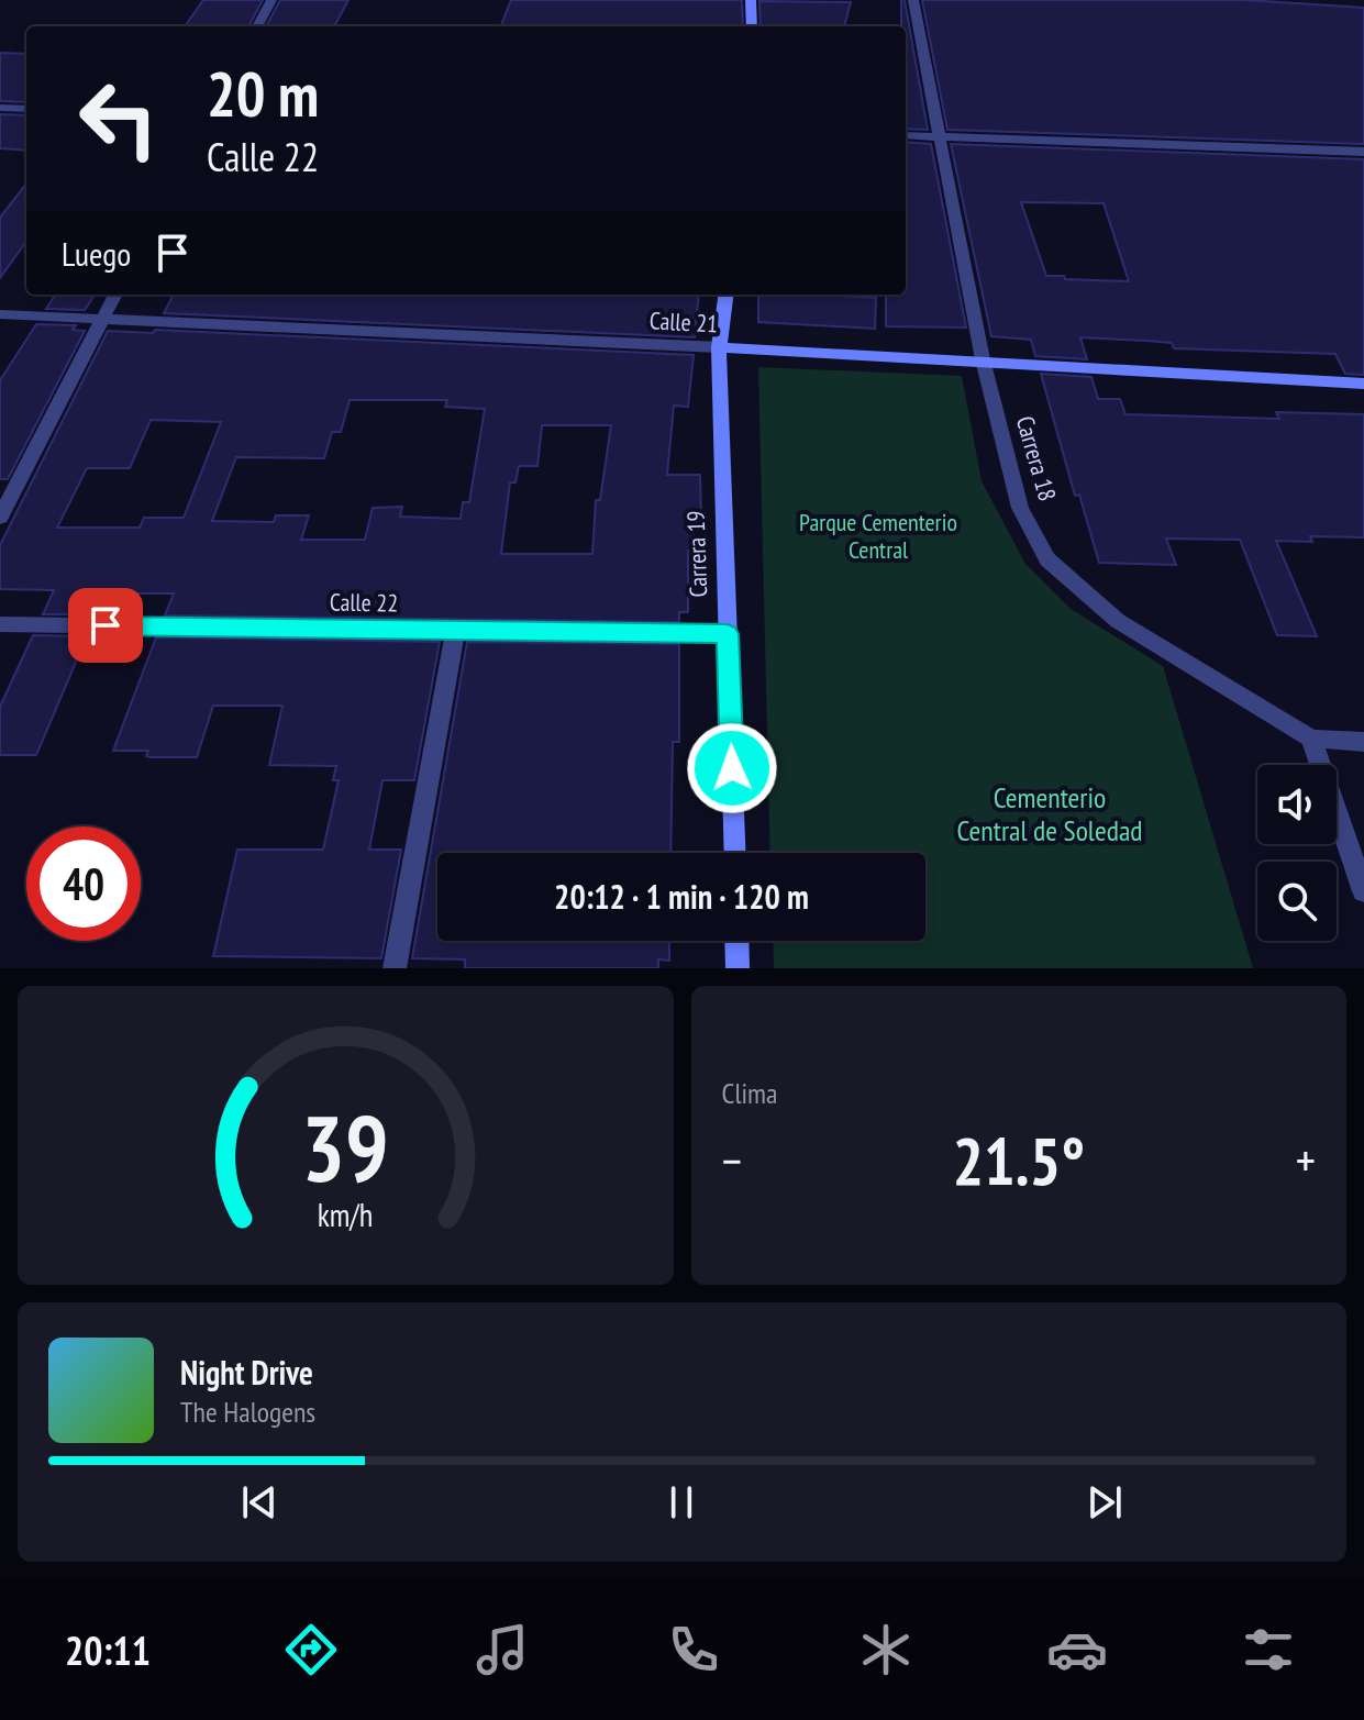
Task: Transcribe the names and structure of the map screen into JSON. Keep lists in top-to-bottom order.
{
  "streets": {
    "street": [
      "Calle 21",
      "Carrera 18",
      "Carrera 19",
      "Calle 22"
    ]
  },
  "crossings": [
    ["Calle 21", "Carrera 18"],
    ["Calle 21", "Carrera 19"],
    ["Carrera 19", "Calle 22"]
  ],
  "parks": ["Parque Cementerio Central", "Cementerio Central de Soledad"],
  "page": {
    "turn": ["20 m", "Calle 22"],
    "then": "Luego",
    "limit": "40",
    "trip": "20:12 · 1 min · 120 m",
    "tile": "Clima",
    "heat": ["−", "21.5°", "+"],
    "song": ["Night Drive", "The Halogens"],
    "tabs": "20:11",
    "gauge": ["39", "km/h"]
  }
}
